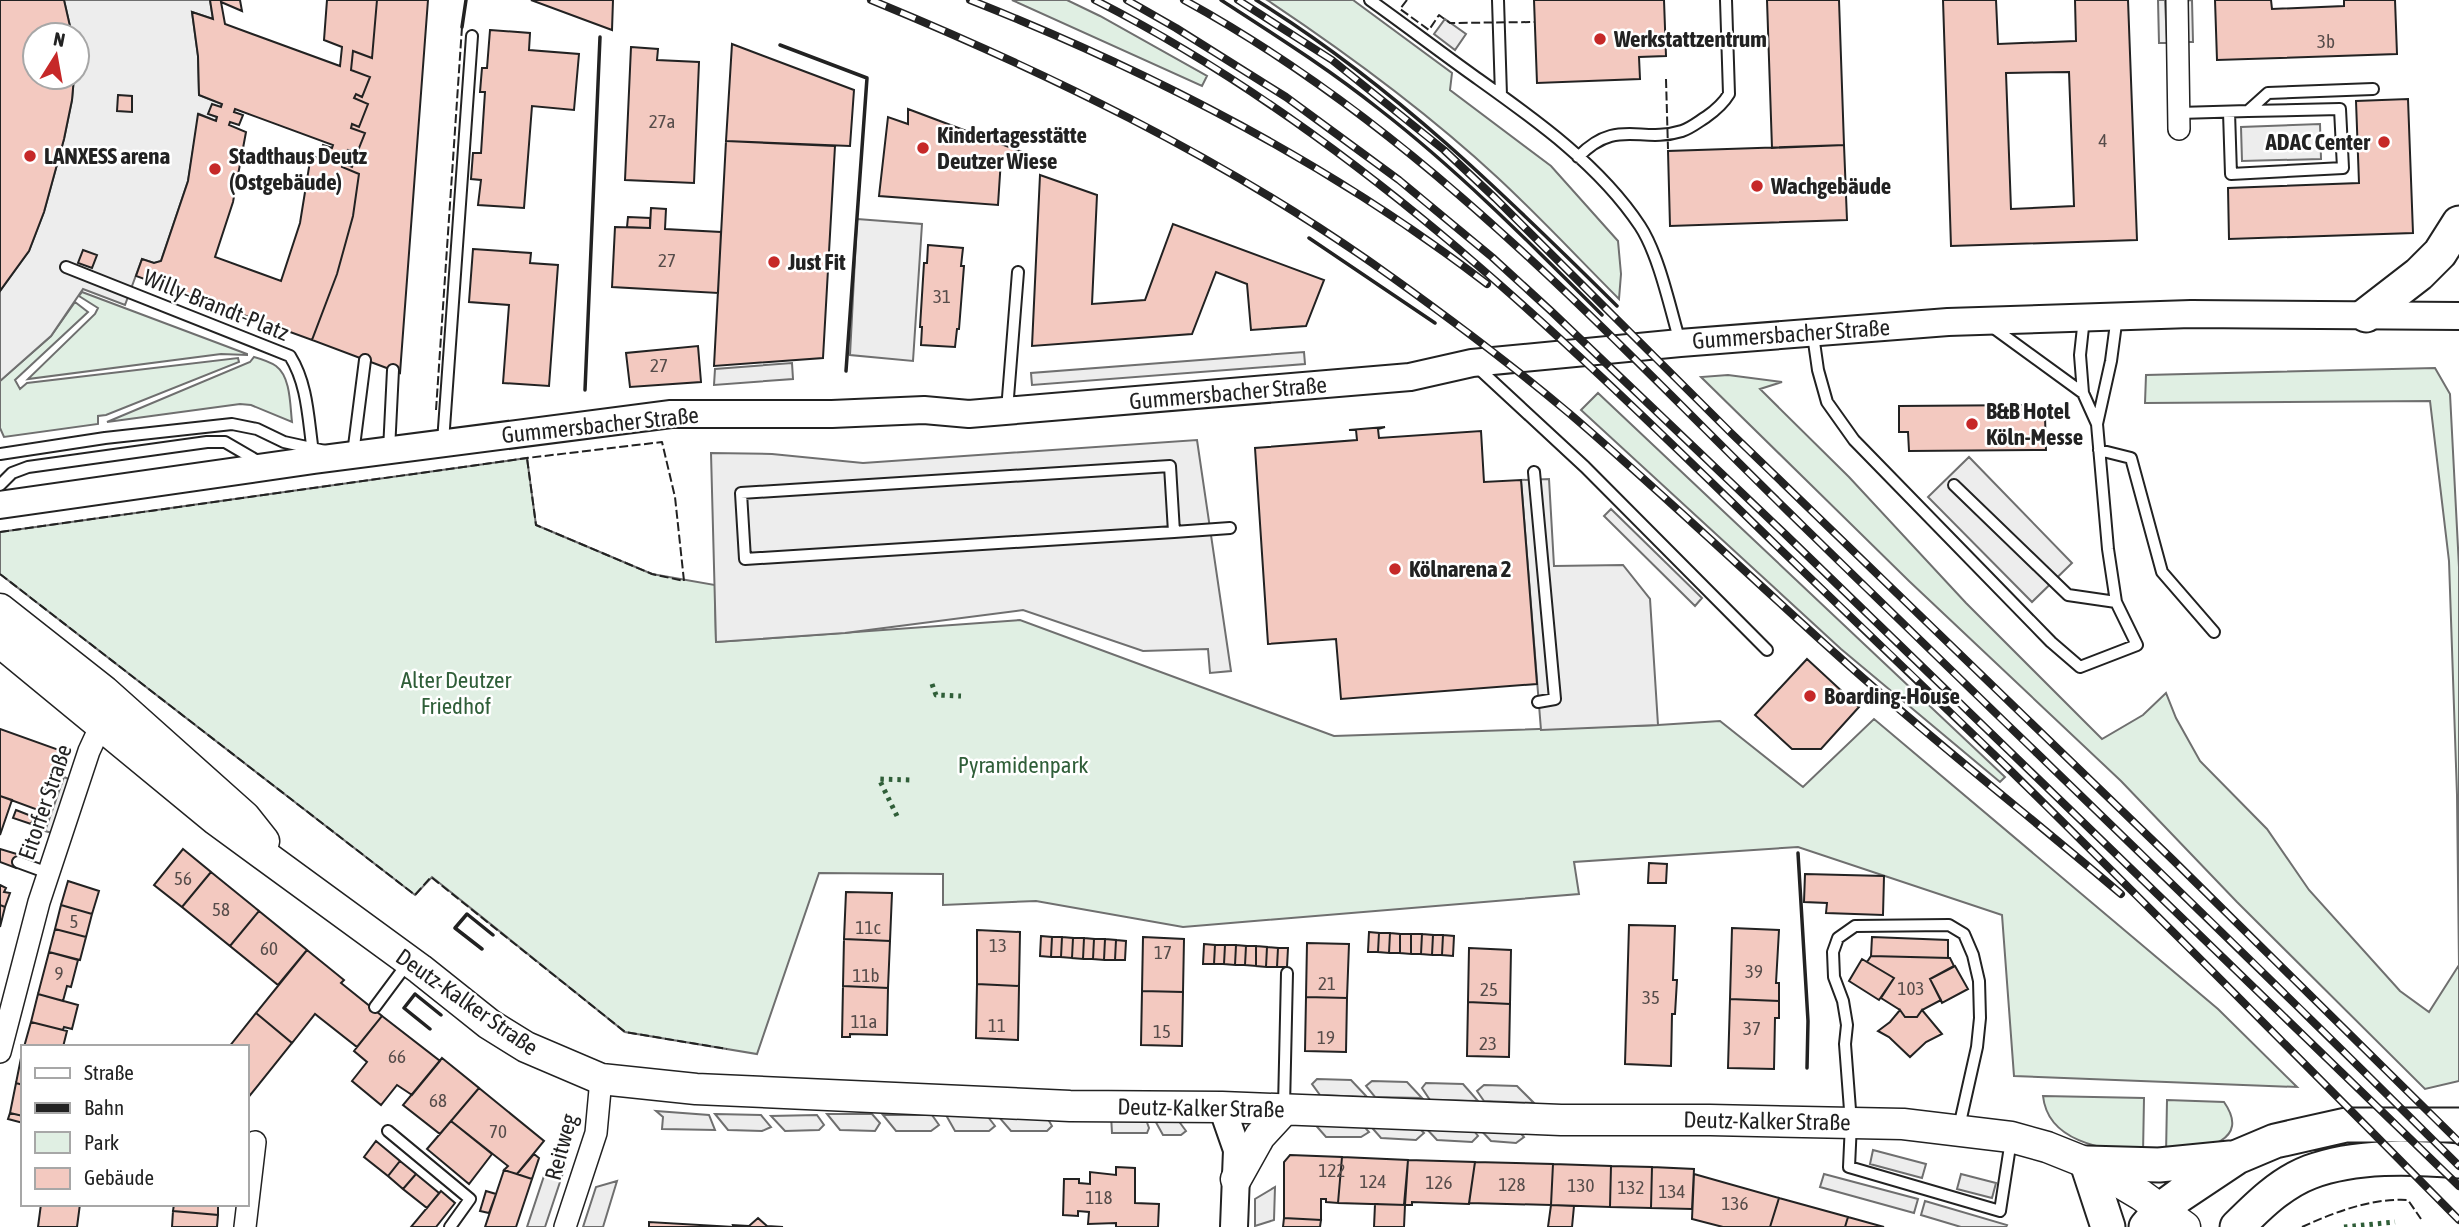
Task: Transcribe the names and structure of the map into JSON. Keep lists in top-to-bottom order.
{
  "streets": {
    "main road": ["Deutz-Kalker Straße"],
    "street": ["Gummersbacher Straße", "Eitorfer Straße", "Reitweg"],
    "lane": ["Willy-Brandt-Platz"]
  },
  "crossings": [
    ["Willy-Brandt-Platz", "Gummersbacher Straße"],
    ["Eitorfer Straße", "Deutz-Kalker Straße"],
    ["Deutz-Kalker Straße", "Reitweg"]
  ],
  "parks": ["Alter Deutzer Friedhof", "Pyramidenpark"],
  "places": [
    "Werkstattzentrum",
    "ADAC Center",
    "Kindertagesstätte Deutzer Wiese",
    "LANXESS arena",
    "Stadthaus Deutz (Ostgebäude)",
    "Wachgebäude",
    "Just Fit",
    "B&B Hotel Köln-Messe",
    "Kölnarena 2",
    "Boarding-House"
  ],
  "house_numbers": [
    "3b",
    "27a",
    "4",
    "27",
    "31",
    "27",
    "56",
    "58",
    "5",
    "11c",
    "13",
    "60",
    "17",
    "39",
    "9",
    "11b",
    "21",
    "103",
    "25",
    "35",
    "11a",
    "11",
    "37",
    "15",
    "19",
    "23",
    "66",
    "68",
    "70",
    "122",
    "124",
    "126",
    "128",
    "130",
    "132",
    "134",
    "118",
    "136"
  ],
  "legend": [
    "Straße",
    "Bahn",
    "Park",
    "Gebäude"
  ],
  "north": "top"
}
